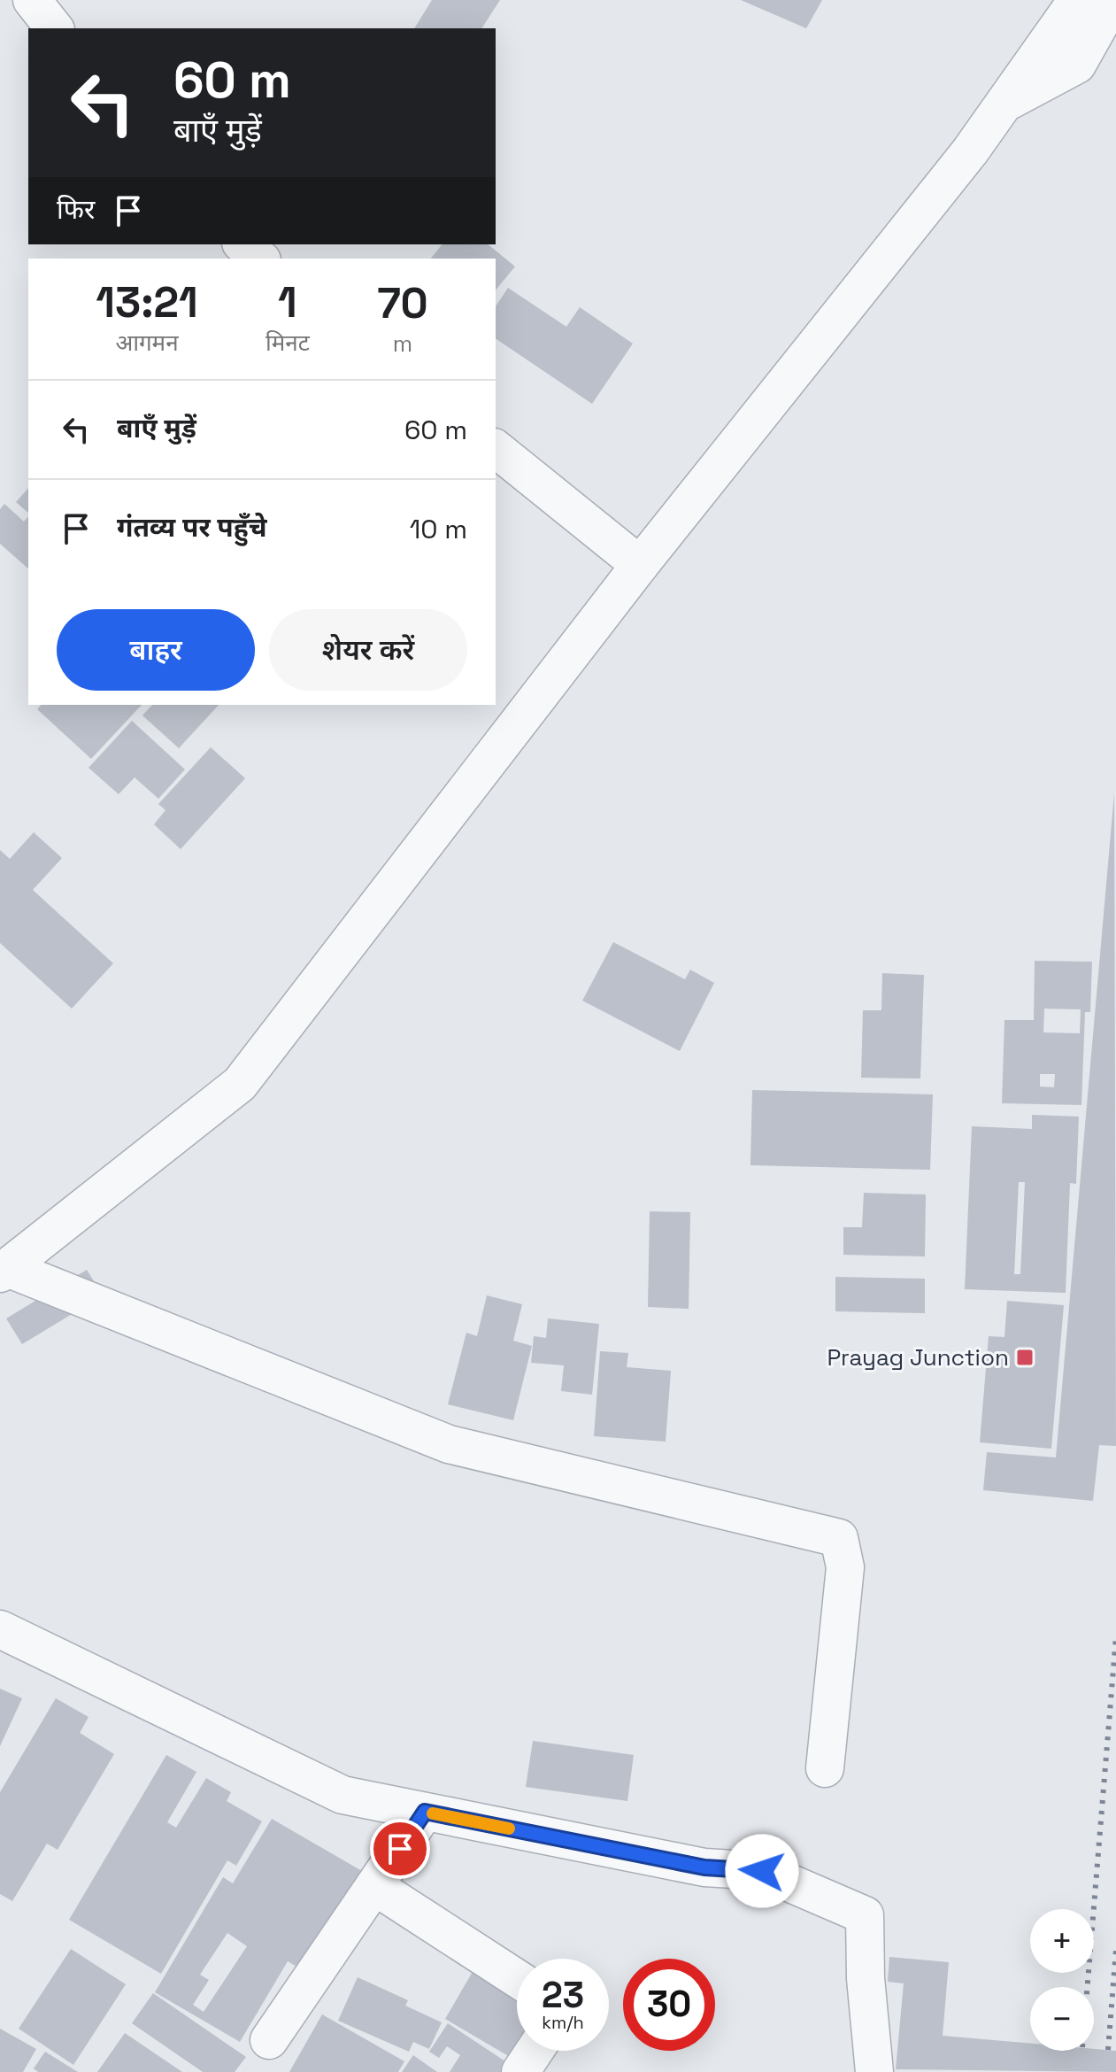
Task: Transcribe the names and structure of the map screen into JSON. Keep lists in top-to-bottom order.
{
  "places": {
    "transit": ["Prayag Junction"]
  },
  "page": {
    "turn": ["60 m", "बाएँ मुड़ें"],
    "then": "फिर",
    "eta": [
      "13:21",
      "आगमन",
      "1",
      "मिनट",
      "70",
      "m"
    ],
    "list": [
      {
        "name": "बाएँ मुड़ें",
        "value": "60 m"
      },
      {
        "name": "गंतव्य पर पहुँचे",
        "value": "10 m"
      }
    ],
    "buttons": ["बाहर", "शेयर करें"],
    "map_buttons": ["+", "−"],
    "speed": "23 km/h",
    "limit": "30"
  }
}
